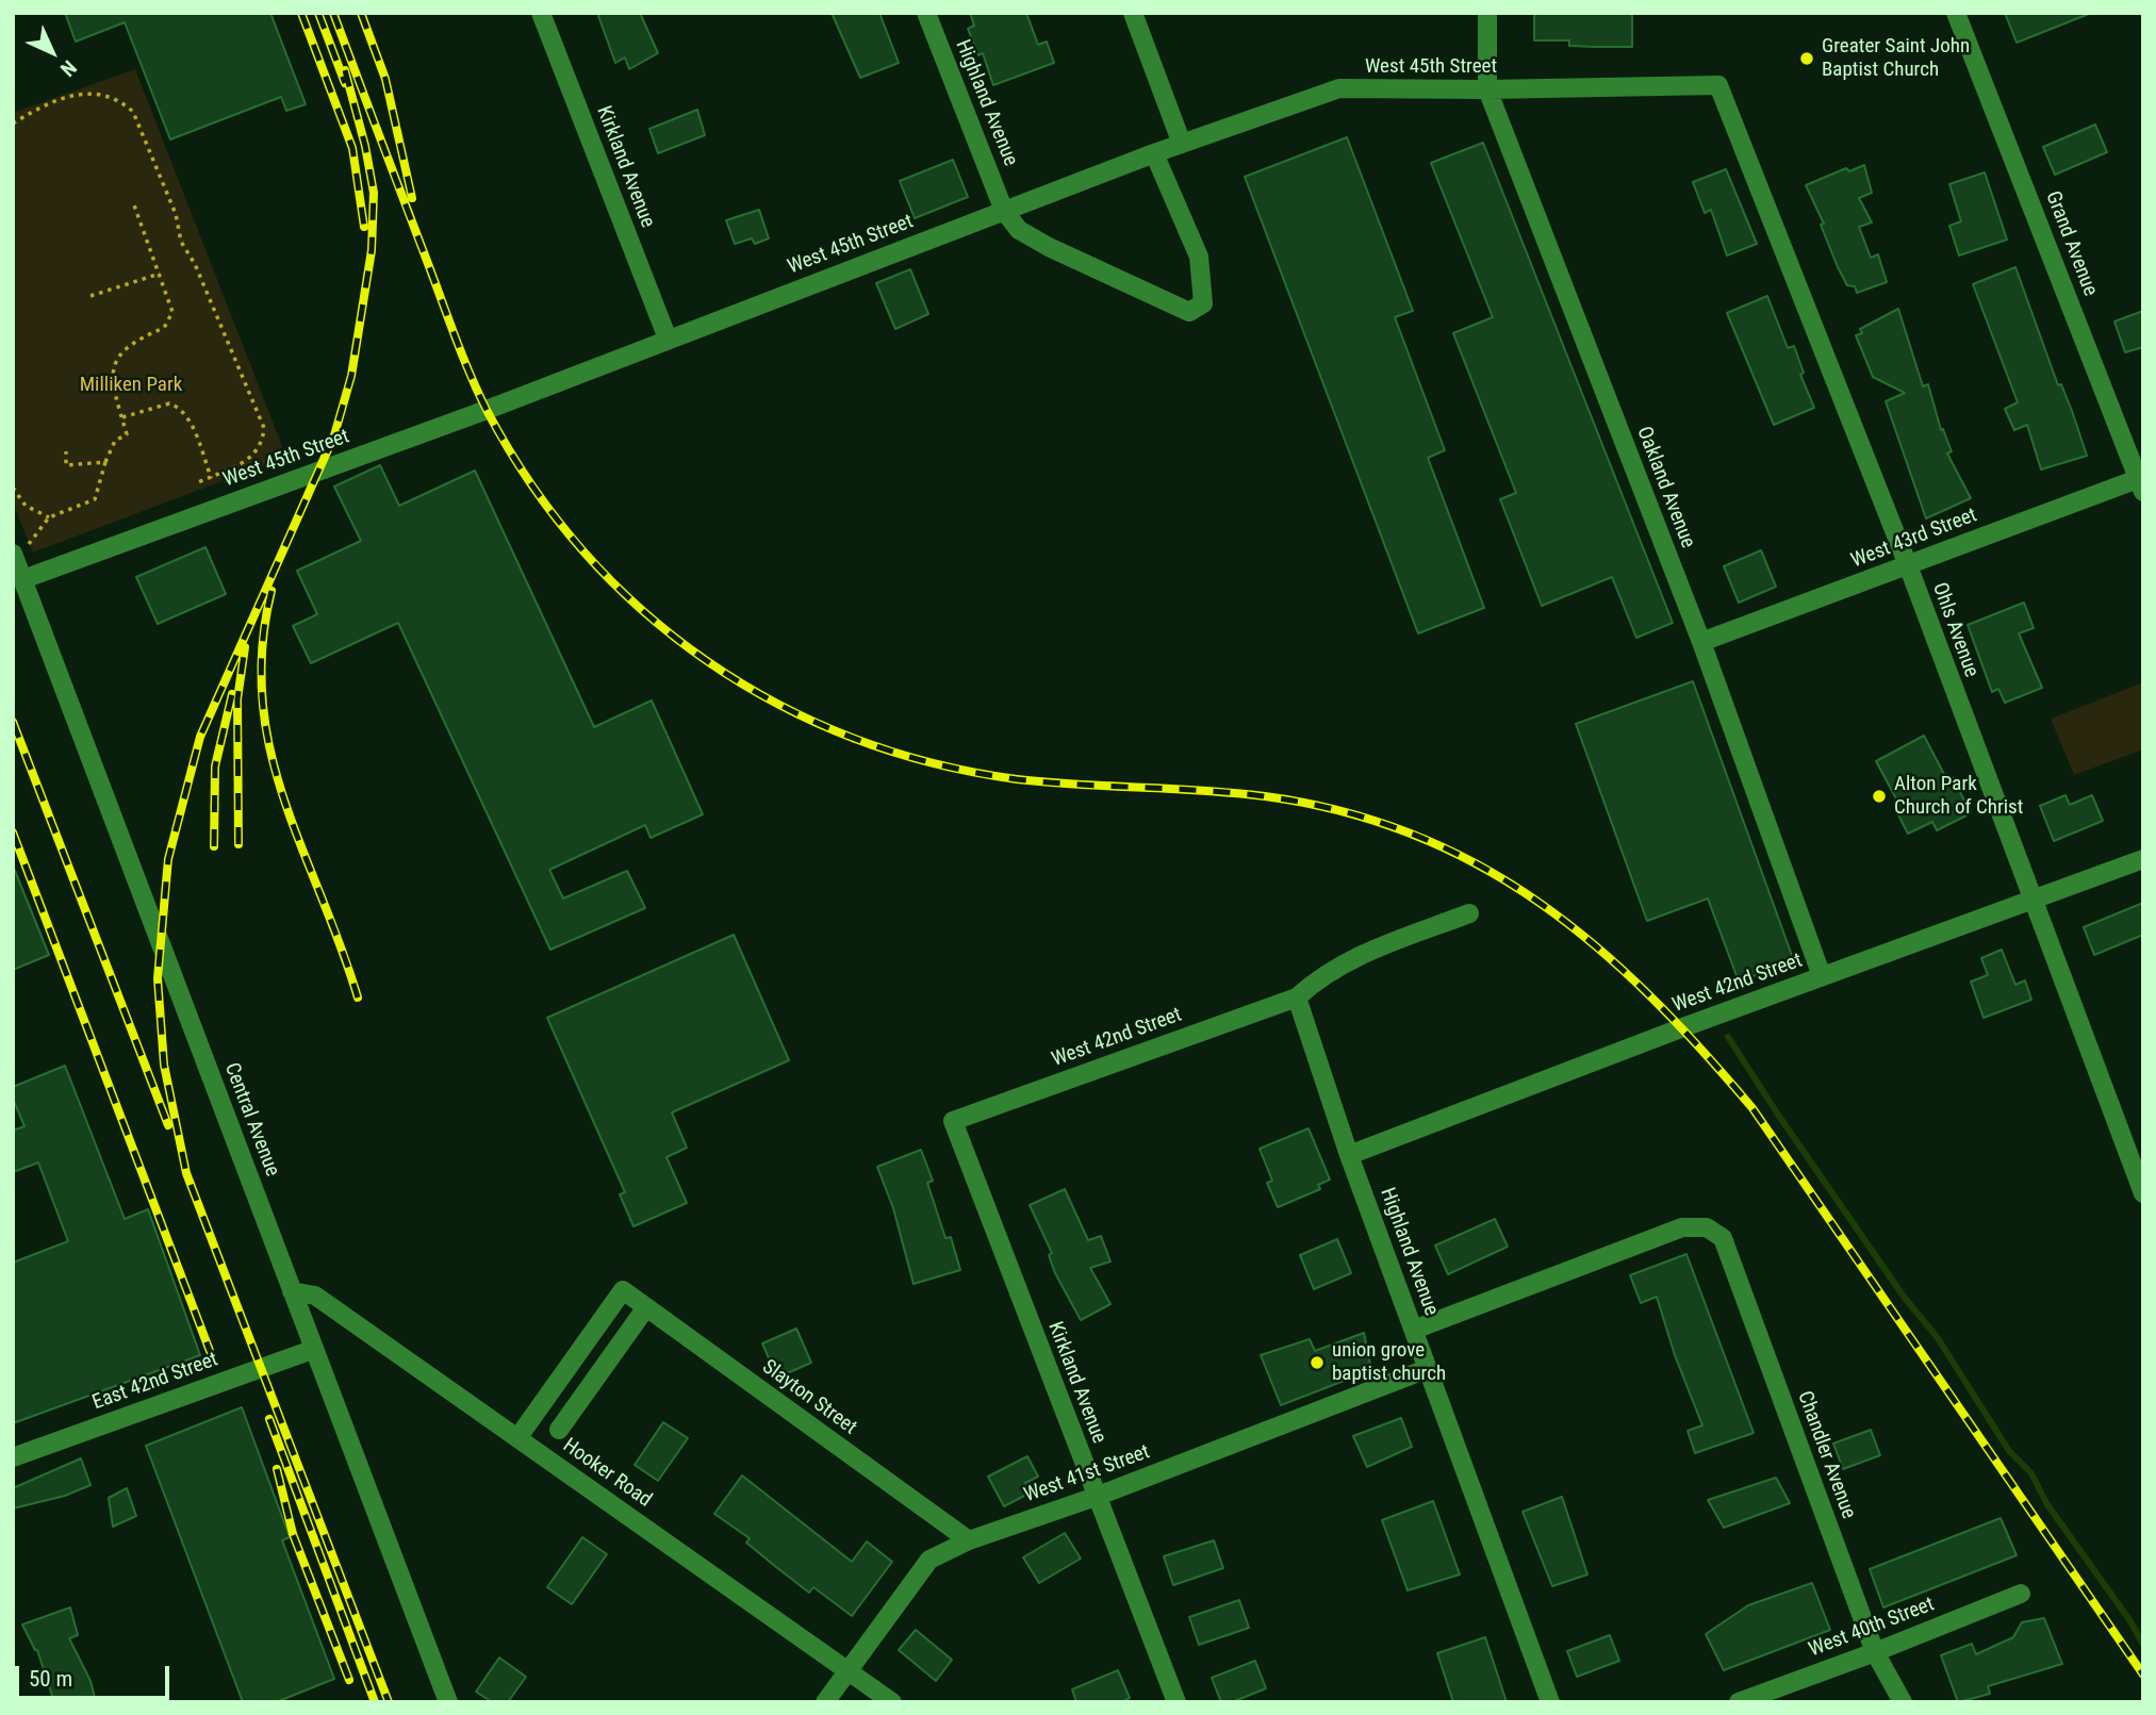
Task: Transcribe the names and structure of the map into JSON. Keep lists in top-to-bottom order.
{
  "streets": {
    "street": [
      "West 45th Street",
      "Highland Avenue",
      "Kirkland Avenue",
      "Grand Avenue",
      "Oakland Avenue",
      "West 43rd Street",
      "Ohls Avenue",
      "West 42nd Street",
      "Central Avenue",
      "East 42nd Street",
      "Slayton Street",
      "Chandler Avenue",
      "Hooker Road",
      "West 41st Street",
      "West 40th Street"
    ]
  },
  "crossings": [
    ["West 45th Street", "Highland Avenue"],
    ["West 45th Street", "Kirkland Avenue"],
    ["West 45th Street", "Oakland Avenue"],
    ["West 45th Street", "Ohls Avenue"],
    ["West 45th Street", "Central Avenue"],
    ["Highland Avenue", "West 42nd Street"],
    ["Highland Avenue", "Chandler Avenue"],
    ["Highland Avenue", "West 41st Street"],
    ["Kirkland Avenue", "West 42nd Street"],
    ["Kirkland Avenue", "West 41st Street"],
    ["Grand Avenue", "West 43rd Street"],
    ["Oakland Avenue", "West 43rd Street"],
    ["Oakland Avenue", "West 42nd Street"],
    ["West 43rd Street", "Ohls Avenue"],
    ["Ohls Avenue", "West 42nd Street"],
    ["Central Avenue", "East 42nd Street"],
    ["Central Avenue", "Hooker Road"],
    ["Slayton Street", "Hooker Road"],
    ["Slayton Street", "West 41st Street"],
    ["Chandler Avenue", "West 40th Street"],
    ["Hooker Road", "West 41st Street"]
  ],
  "parks": ["Milliken Park"],
  "places": ["Greater Saint John Baptist Church", "Alton Park Church of Christ", "union grove baptist church"],
  "scale_bar": "50 m",
  "north": "bottom right"
}
